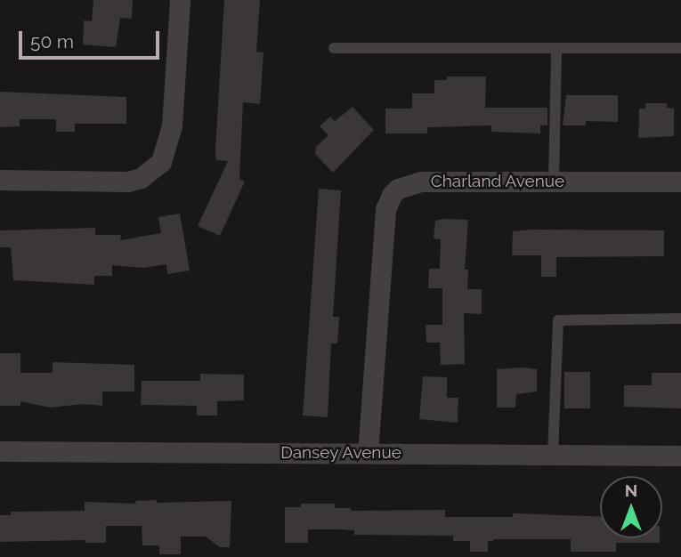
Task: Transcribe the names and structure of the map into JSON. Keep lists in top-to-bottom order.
{
  "streets": {
    "street": ["Charland Avenue", "Dansey Avenue"]
  },
  "crossings": [
    ["Charland Avenue", "Dansey Avenue"]
  ],
  "scale_bar": "50 m",
  "north": "top"
}
